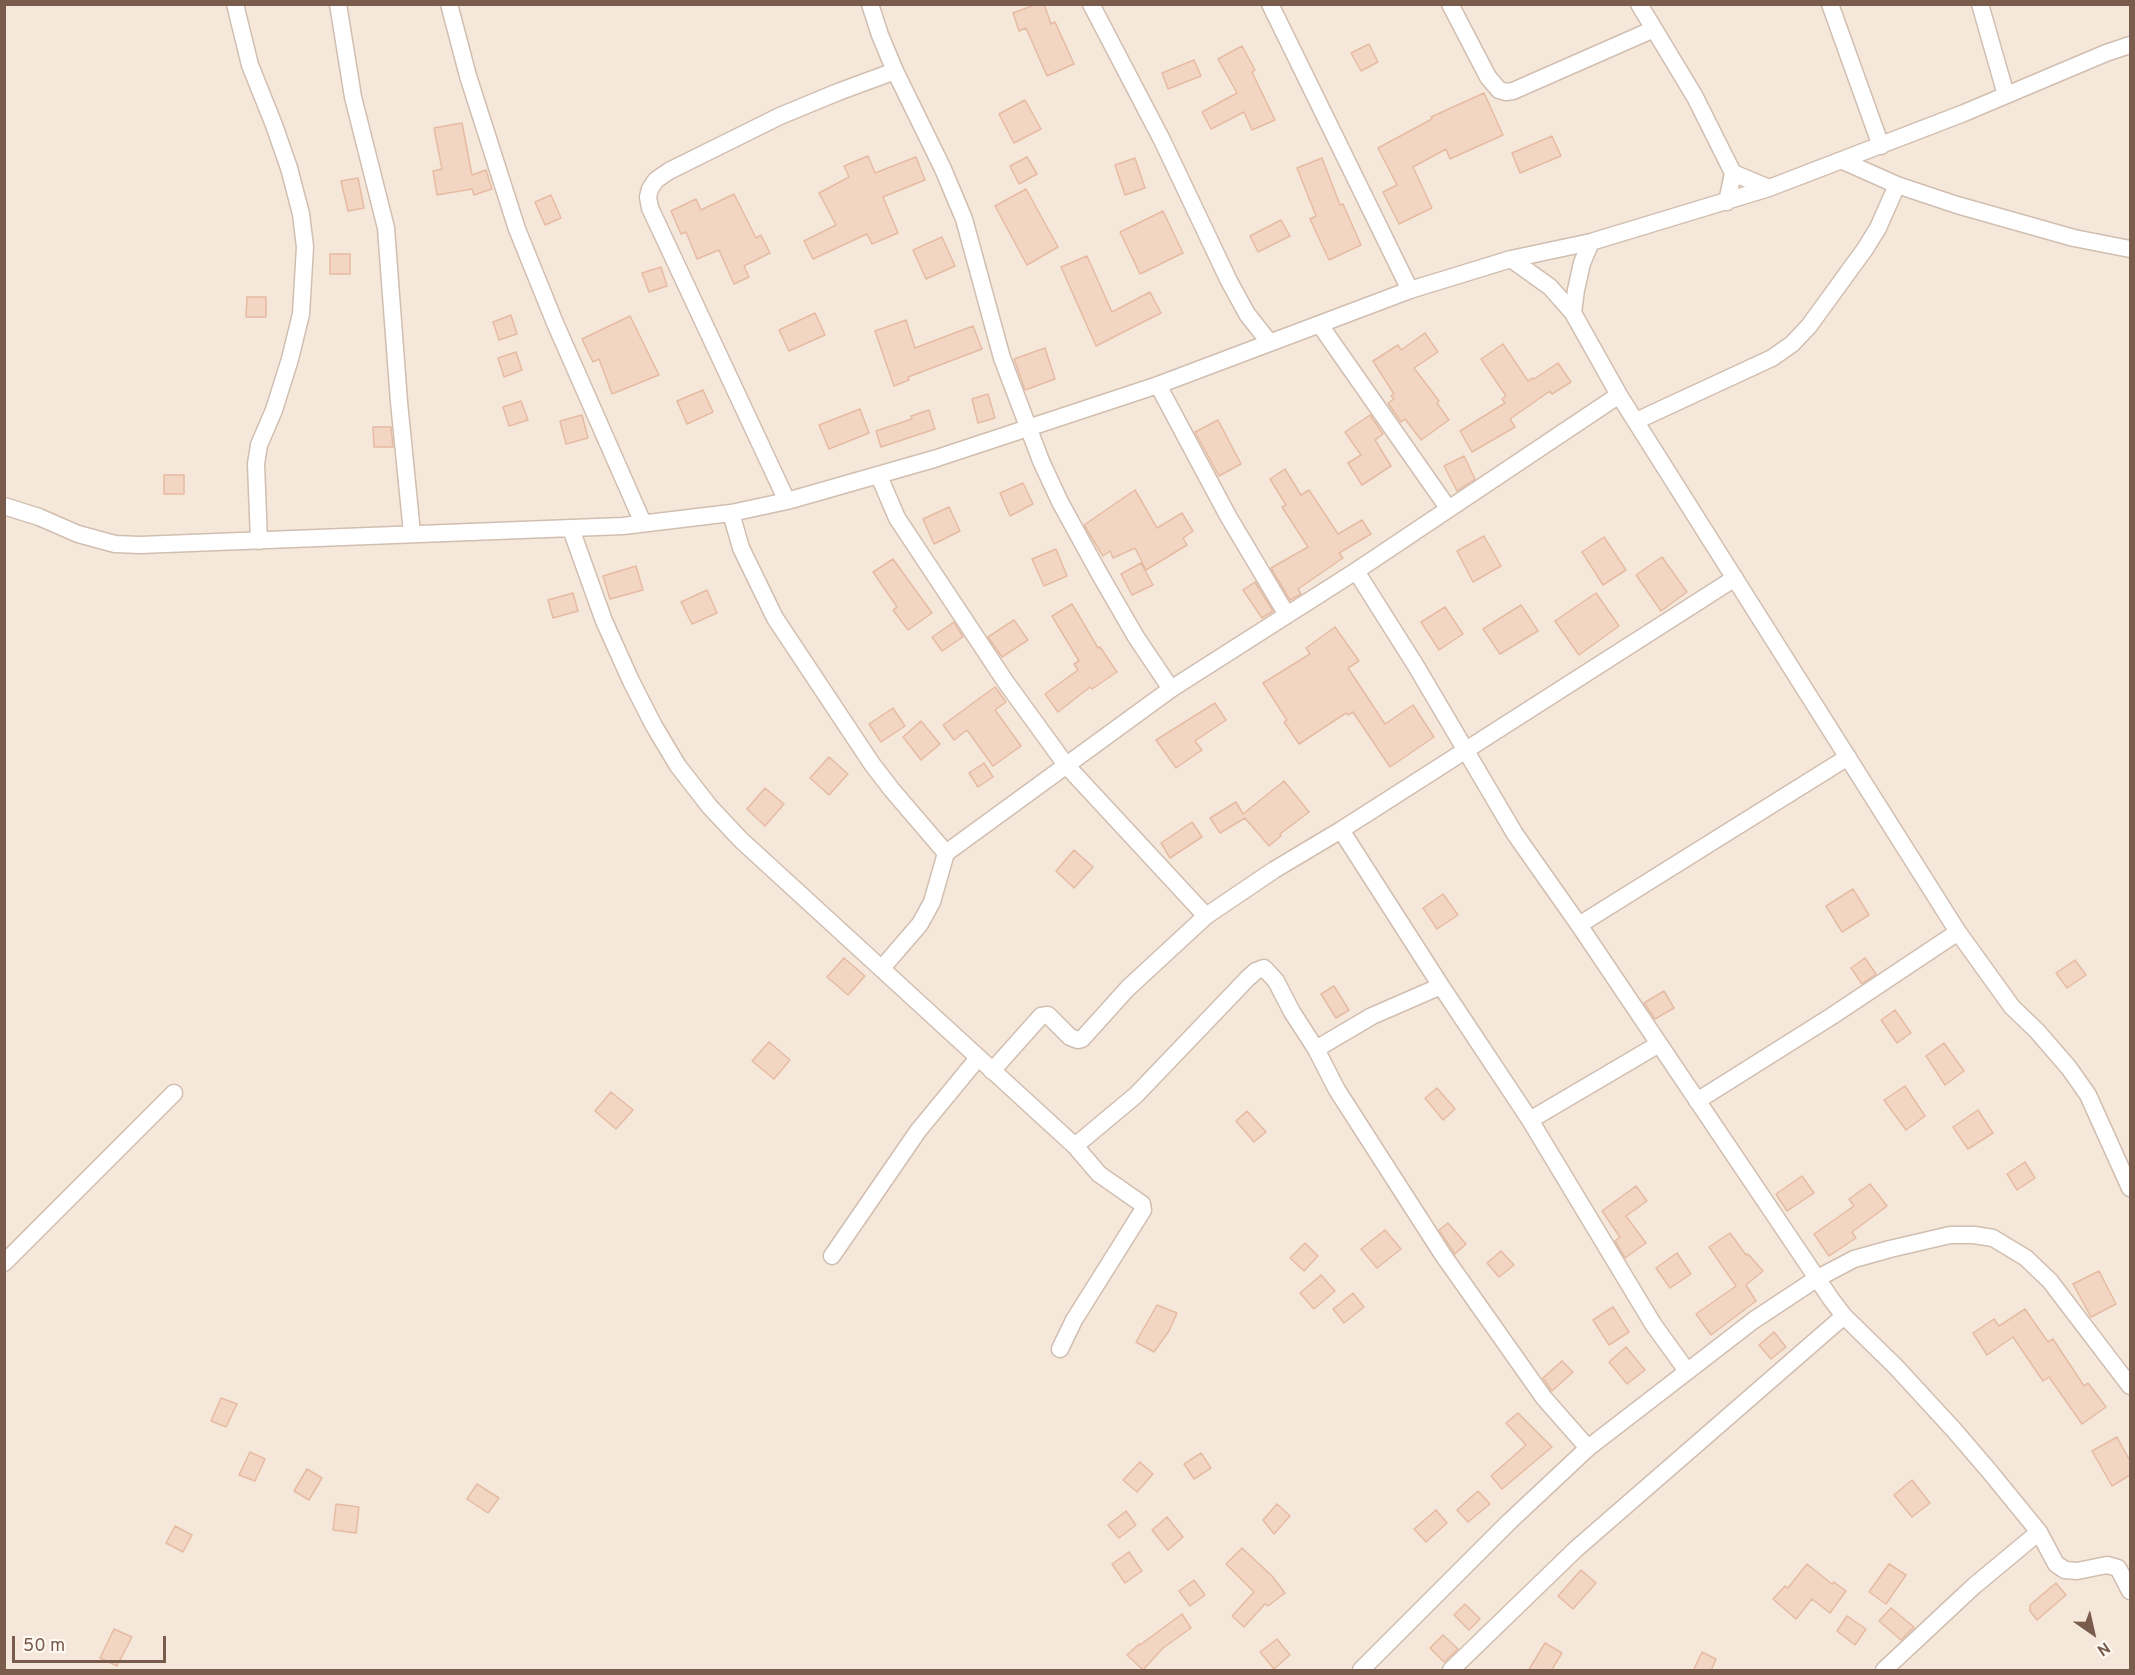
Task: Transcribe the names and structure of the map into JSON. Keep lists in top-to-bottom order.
{
  "scale_bar": "50 m",
  "north": "bottom right"
}
